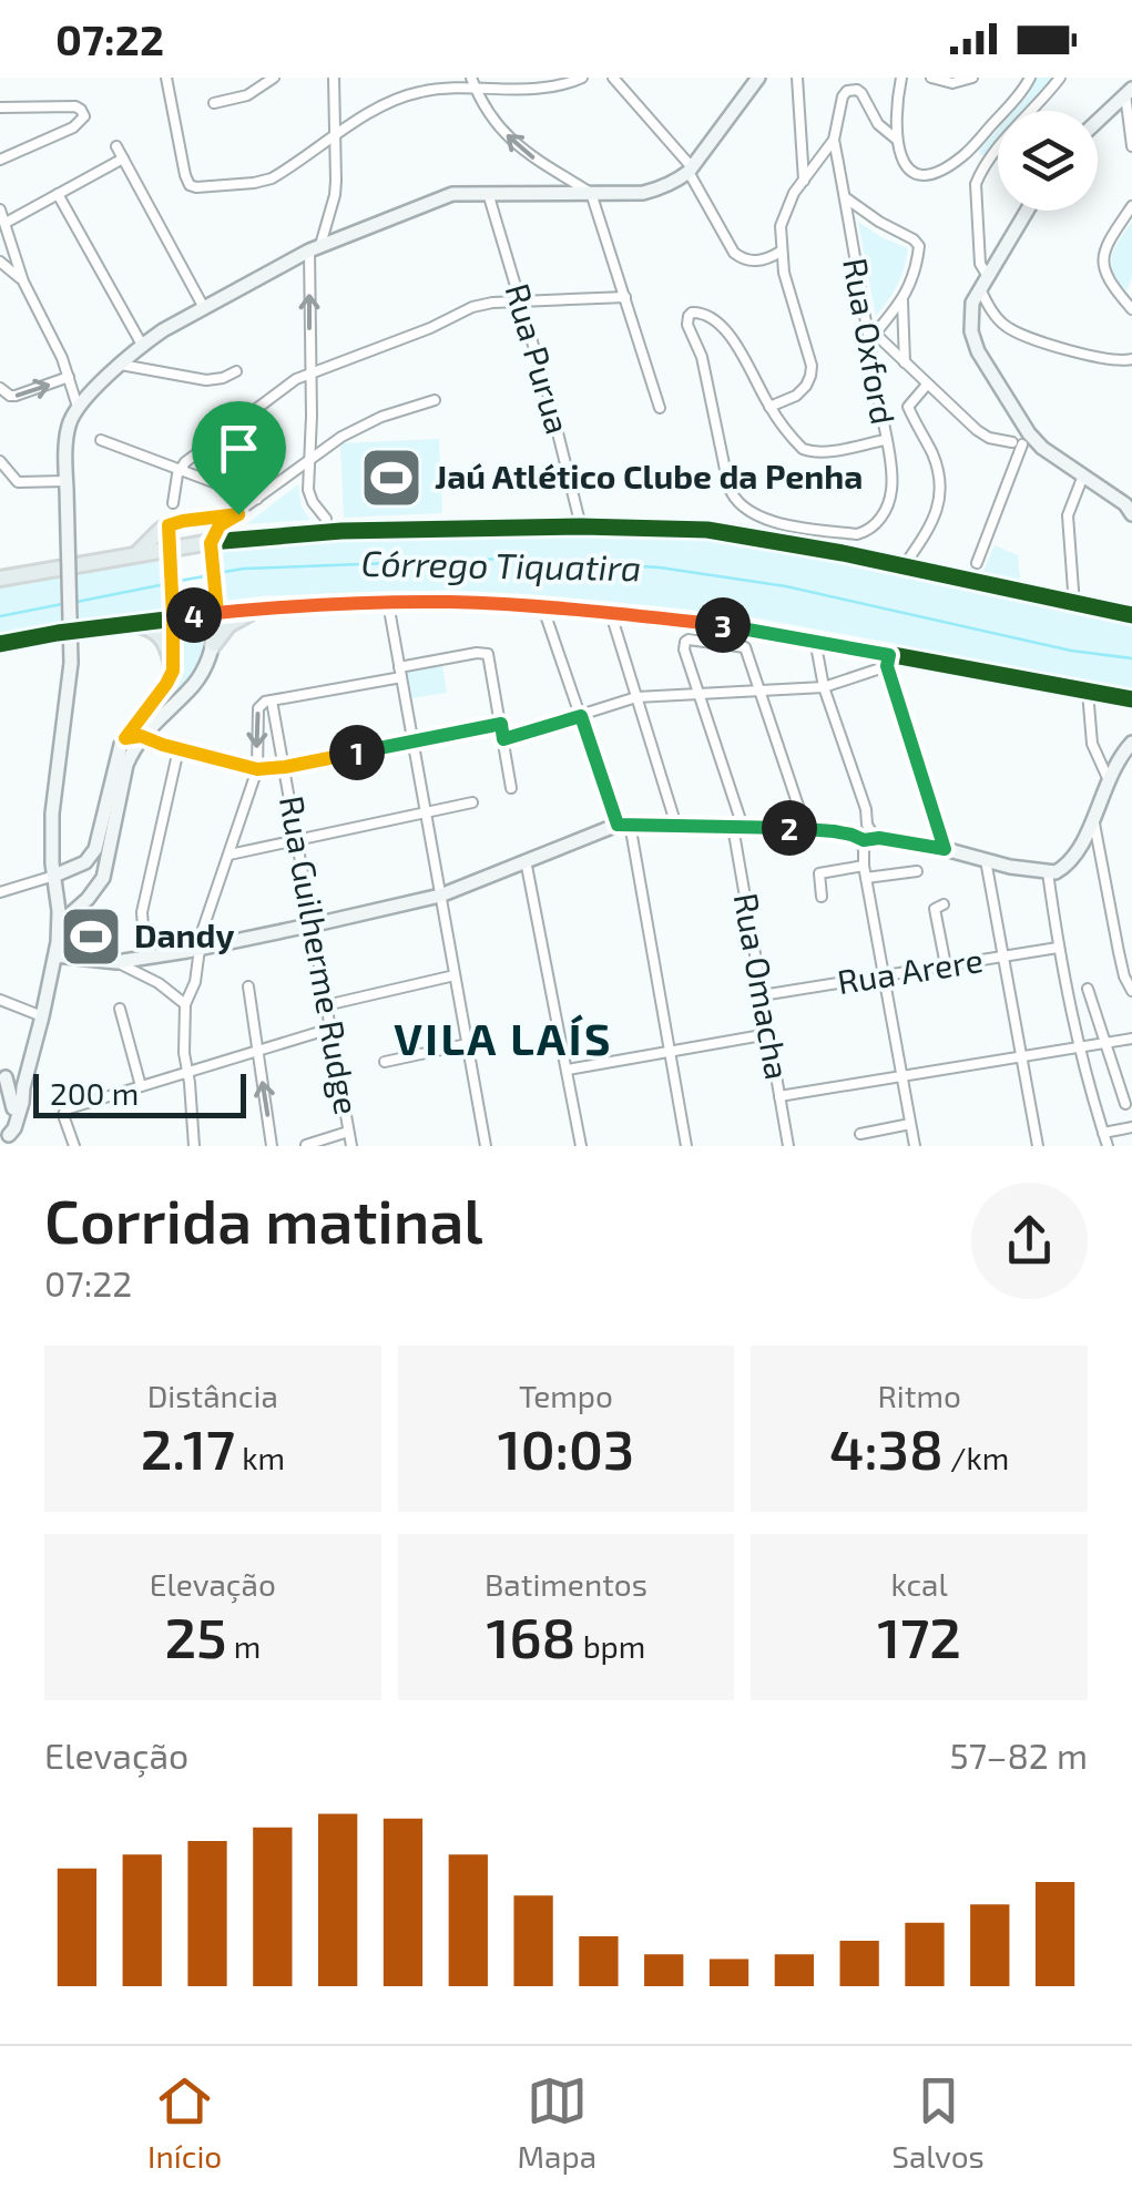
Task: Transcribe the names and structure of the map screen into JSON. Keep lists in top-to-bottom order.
{
  "streets": {
    "street": [
      "Rua Oxford",
      "Rua Purua",
      "Rua Guilherme Rudge",
      "Rua Arere",
      "Rua Omacha"
    ]
  },
  "crossings": [
    ["Rua Arere", "Rua Omacha"]
  ],
  "districts": ["VILA LAÍS"],
  "water": ["Córrego Tiquatira"],
  "places": {
    "sports": ["Jaú Atlético Clube da Penha", "Dandy"]
  },
  "scale_bar": "200 m",
  "page": {
    "status": "07:22",
    "pins": [
      "4",
      "3",
      "1",
      "2"
    ],
    "scale": "200 m",
    "heading": ["Corrida matinal", "07:22"],
    "stats": [
      ["Distância", "2.17 km"],
      ["Tempo", "10:03"],
      ["Ritmo", "4:38 /km"],
      ["Elevação", "25 m"],
      ["Batimentos", "168 bpm"],
      ["kcal", "172"]
    ],
    "chart": ["Elevação", "57–82 m"],
    "tabs": ["Início", "Mapa", "Salvos"]
  }
}
